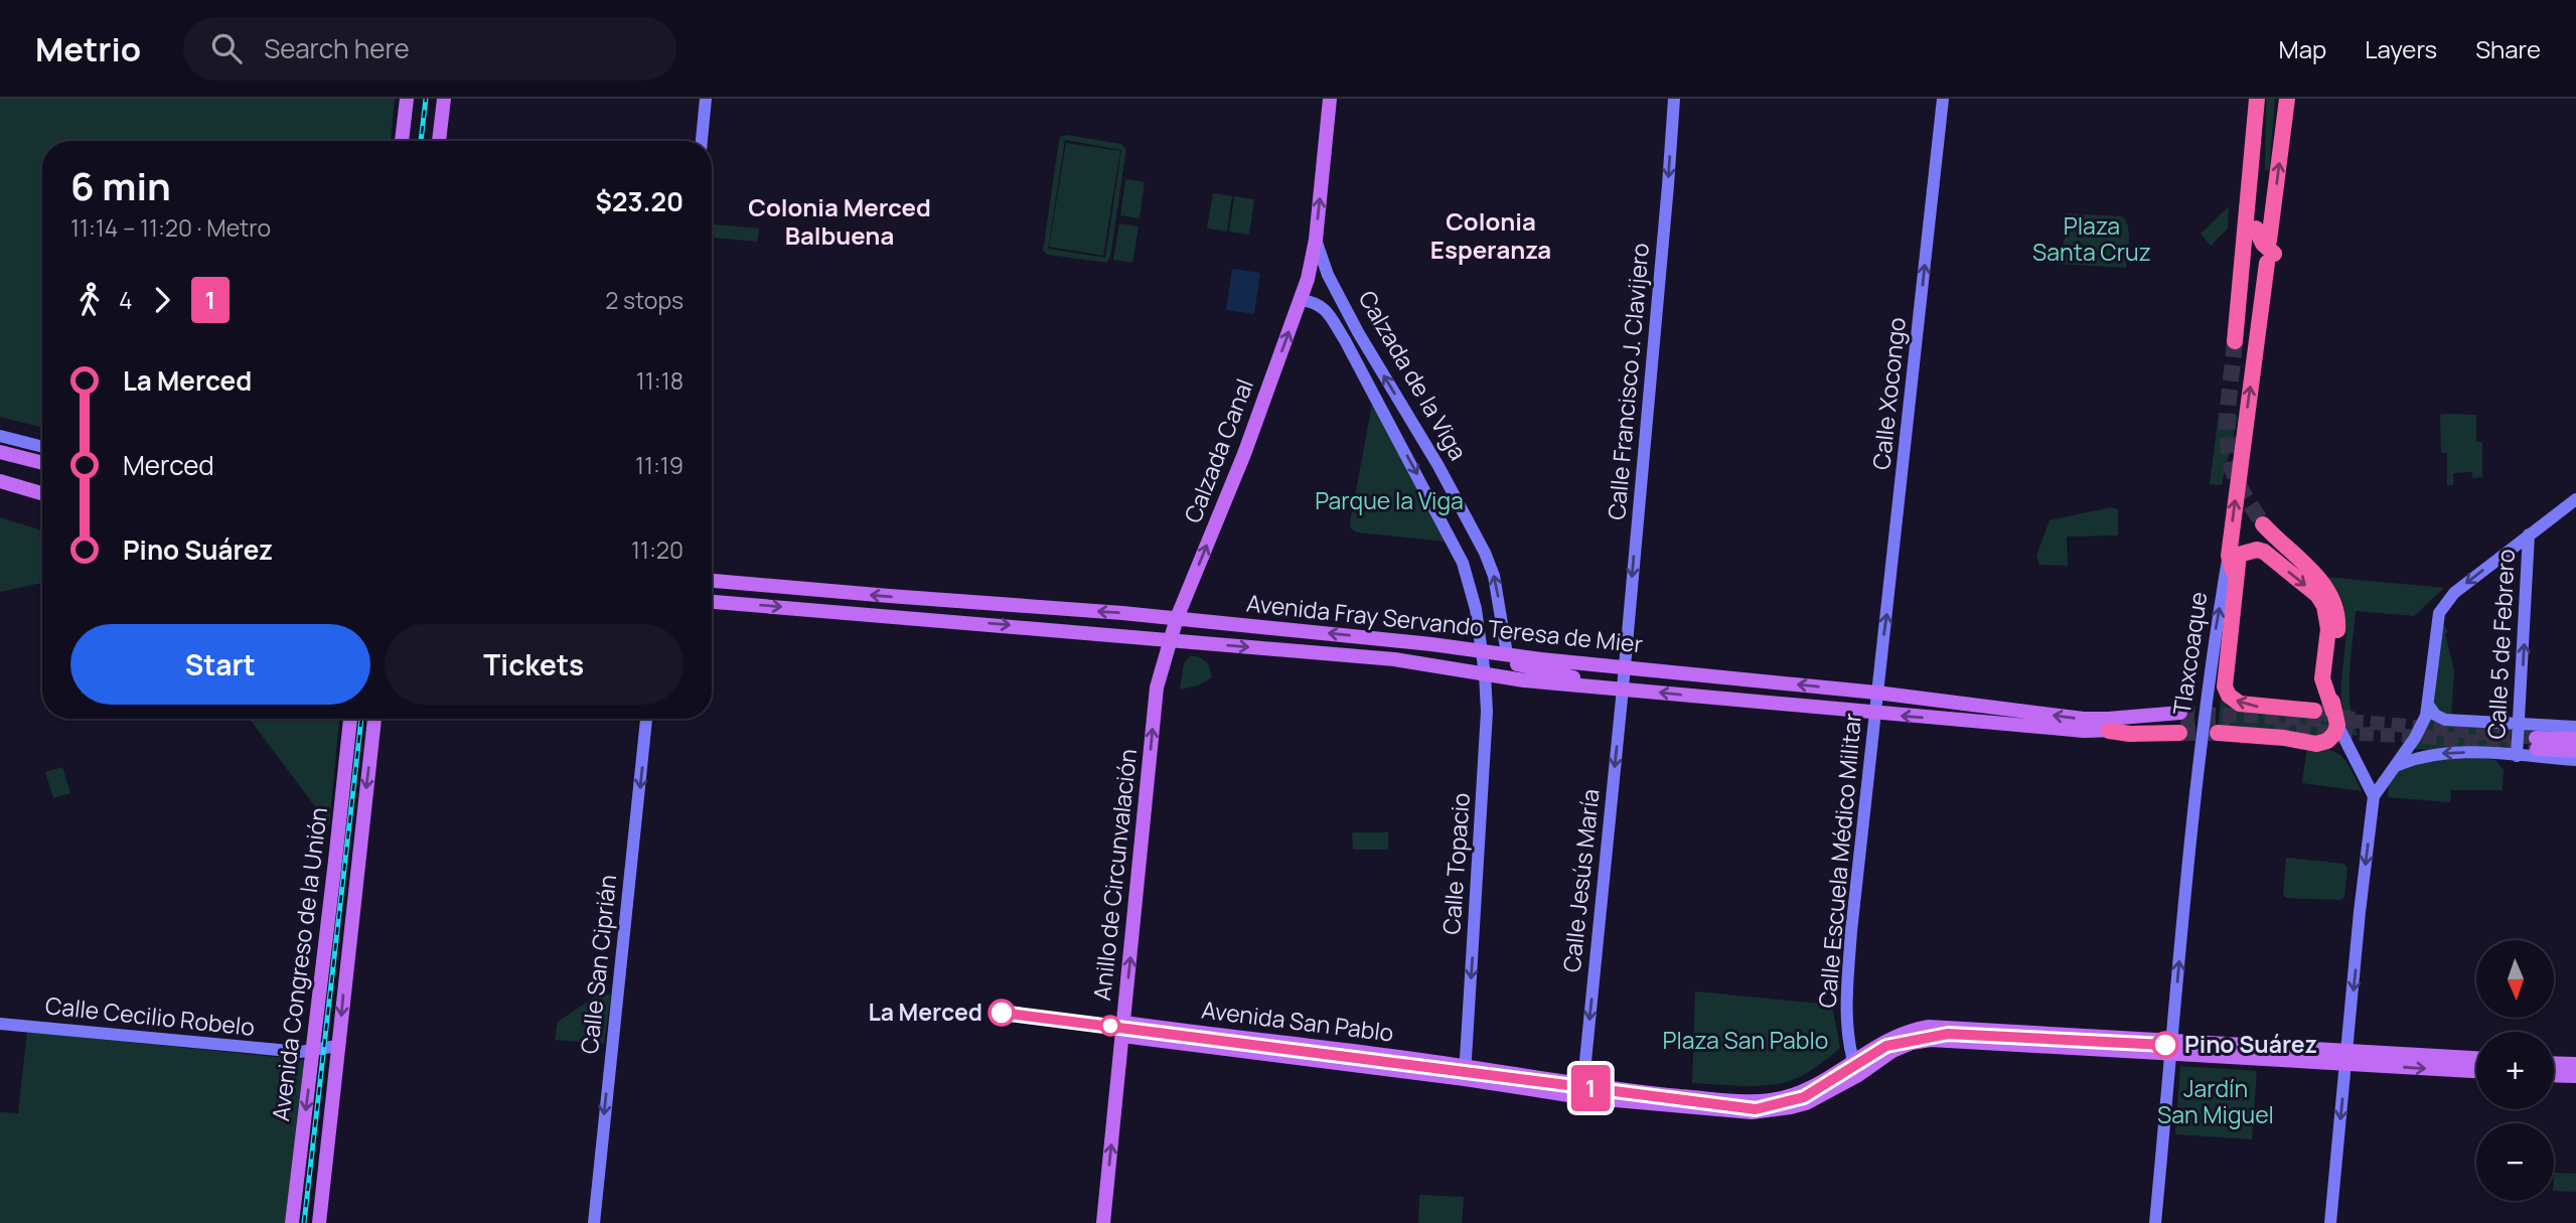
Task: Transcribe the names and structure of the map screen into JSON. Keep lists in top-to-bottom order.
{
  "streets": {
    "main road": [
      "Calzada de la Viga",
      "Calzada Canal",
      "Avenida Fray Servando Teresa de Mier",
      "Anillo de Circunvalación",
      "Avenida Congreso de la Unión"
    ],
    "street": [
      "Calle Francisco J. Clavijero",
      "Calle Xocongo",
      "Calle 5 de Febrero",
      "Tlaxcoaque",
      "Calle Escuela Médico Militar",
      "Calle Topacio",
      "Calle Jesús María",
      "Calle San Ciprián",
      "Calle Cecilio Robelo"
    ]
  },
  "crossings": [
    ["Calzada de la Viga", "Calzada Canal"],
    ["Calzada de la Viga", "Avenida Fray Servando Teresa de Mier"],
    ["Calzada de la Viga", "Calle Topacio"],
    ["Calle Francisco J. Clavijero", "Avenida Fray Servando Teresa de Mier"],
    ["Calle Francisco J. Clavijero", "Calle Jesús María"],
    ["Calle Xocongo", "Avenida Fray Servando Teresa de Mier"],
    ["Calle Xocongo", "Calle Escuela Médico Militar"],
    ["Calzada Canal", "Avenida Fray Servando Teresa de Mier"],
    ["Calzada Canal", "Anillo de Circunvalación"],
    ["Avenida Fray Servando Teresa de Mier", "Calle Escuela Médico Militar"],
    ["Avenida Fray Servando Teresa de Mier", "Calle Topacio"],
    ["Avenida Fray Servando Teresa de Mier", "Anillo de Circunvalación"],
    ["Avenida Fray Servando Teresa de Mier", "Calle Jesús María"],
    ["Avenida Congreso de la Unión", "Calle Cecilio Robelo"]
  ],
  "one_way": [
    "Calle Francisco J. Clavijero",
    "Calle Xocongo",
    "Calzada Canal",
    "Calle 5 de Febrero",
    "Tlaxcoaque",
    "Calle Topacio",
    "Anillo de Circunvalación",
    "Calle Jesús María",
    "Calle San Ciprián"
  ],
  "districts": ["Colonia Merced Balbuena", "Colonia Esperanza"],
  "parks": [
    "Plaza Santa Cruz",
    "Parque la Viga",
    "Plaza San Pablo",
    "Jardín San Miguel"
  ],
  "places": ["La Merced", "Pino Suárez"],
  "lines": ["metro line 1"],
  "north": "bottom",
  "page": {
    "header": "Metrio",
    "search": "Search here",
    "nav": ["Map", "Layers", "Share"],
    "on_map": "1",
    "heading": ["6 min", "11:14 – 11:20 · Metro", "$23.20"],
    "legs": ["4", "1", "2 stops"],
    "list": [
      {
        "name": "La Merced",
        "value": "11:18"
      },
      {
        "name": "Merced",
        "value": "11:19"
      },
      {
        "name": "Pino Suárez",
        "value": "11:20"
      }
    ],
    "buttons": ["Start", "Tickets"],
    "map_buttons": ["+", "−"]
  }
}
